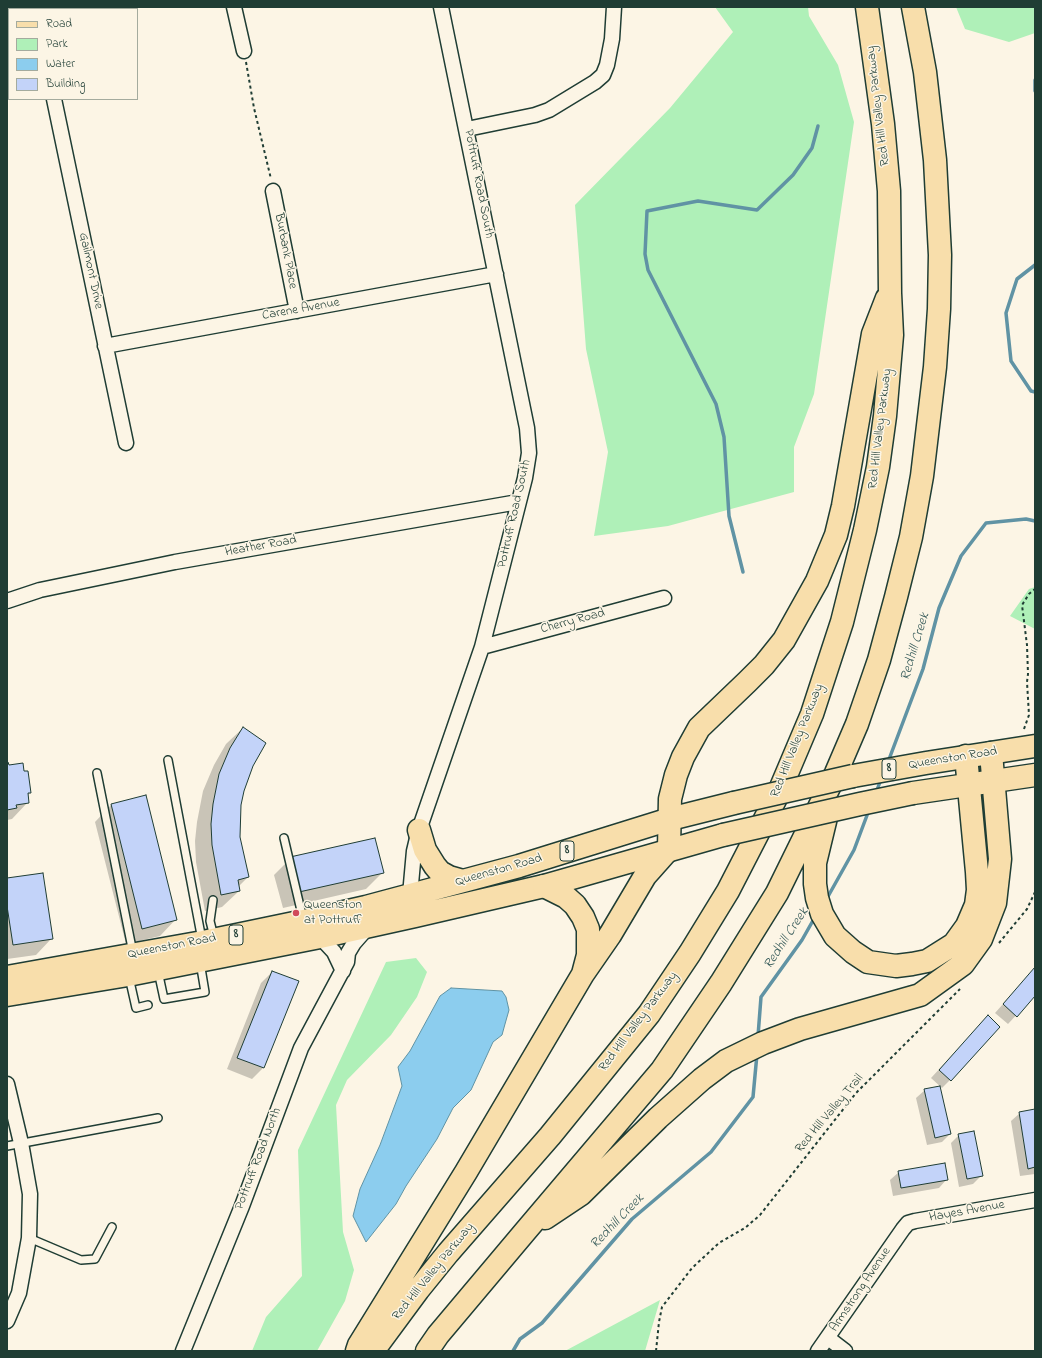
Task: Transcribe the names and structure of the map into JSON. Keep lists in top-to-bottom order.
{
  "streets": {
    "main road": ["Red Hill Valley Parkway", "Queenston Road", "8"],
    "street": [
      "Pottruff Road South",
      "Burbank Place",
      "Gailmont Drive",
      "Carene Avenue",
      "Heather Road",
      "Cherry Road",
      "Pottruff Road North",
      "Hayes Avenue",
      "Armstrong Avenue"
    ],
    "path": ["Red Hill Valley Trail"]
  },
  "crossings": [
    ["Pottruff Road South", "Carene Avenue"],
    ["Pottruff Road South", "Heather Road"],
    ["Pottruff Road South", "Cherry Road"],
    ["Pottruff Road South", "Queenston Road"],
    ["Burbank Place", "Carene Avenue"],
    ["Gailmont Drive", "Carene Avenue"],
    ["Queenston Road", "Pottruff Road North"],
    ["Hayes Avenue", "Armstrong Avenue"]
  ],
  "water": ["Redhill Creek"],
  "places": ["Queenston at Pottruff"],
  "legend": [
    "Road",
    "Park",
    "Water",
    "Building"
  ]
}
